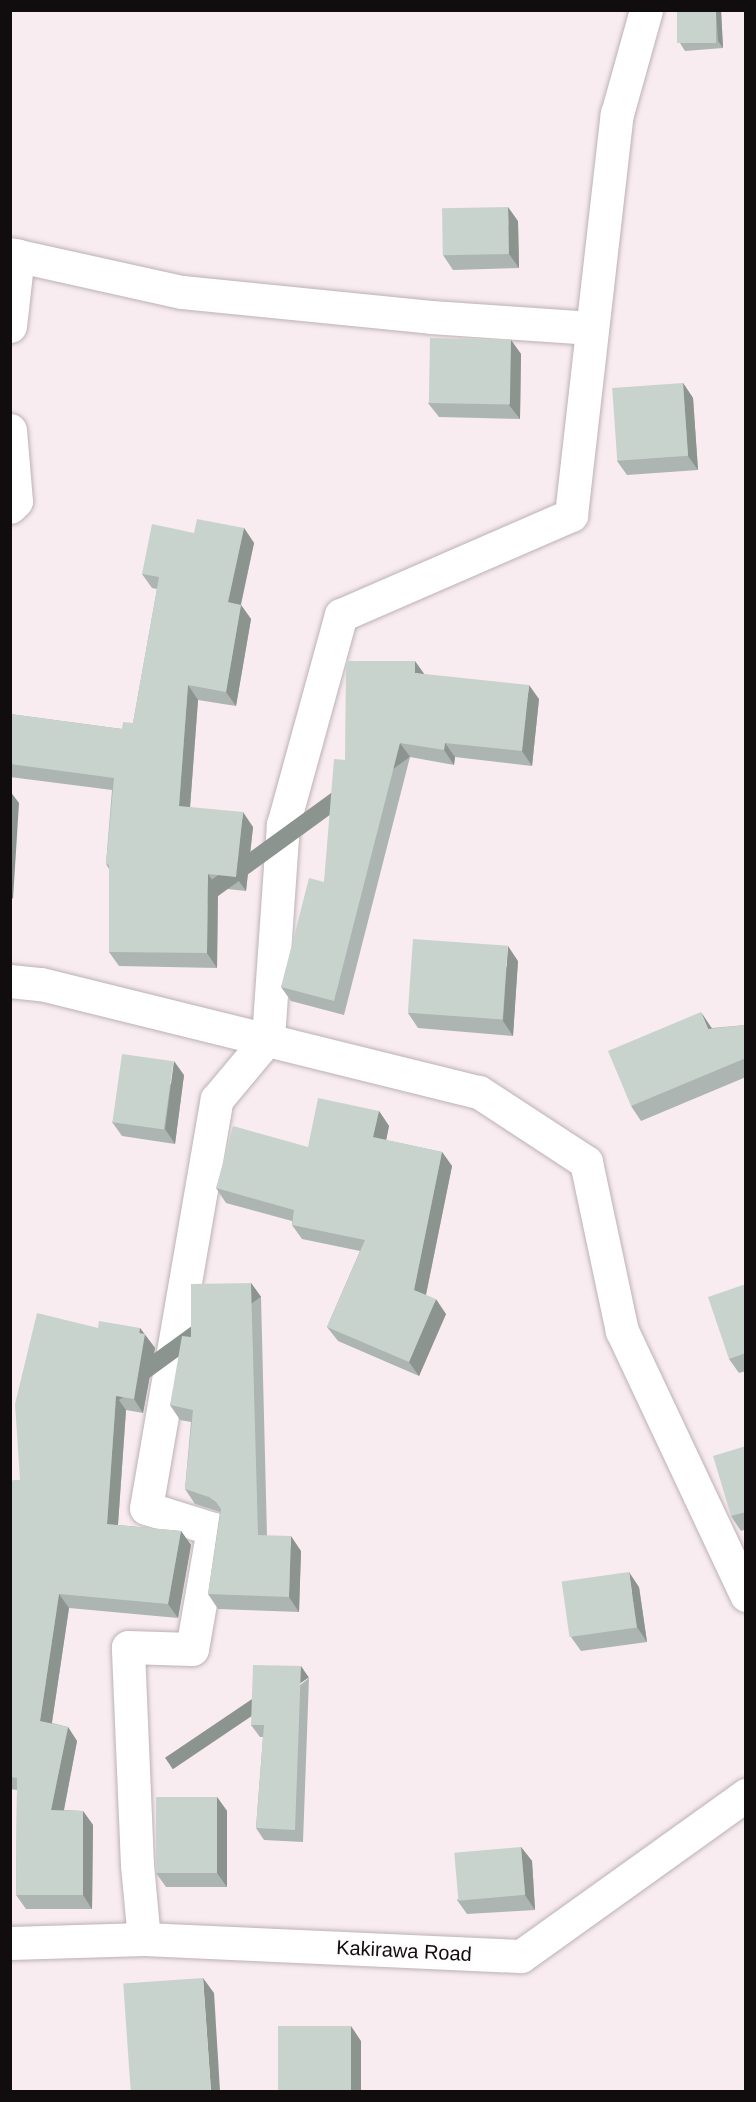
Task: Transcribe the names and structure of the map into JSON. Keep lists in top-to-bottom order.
{
  "streets": {
    "street": ["Kakirawa Road"]
  }
}
